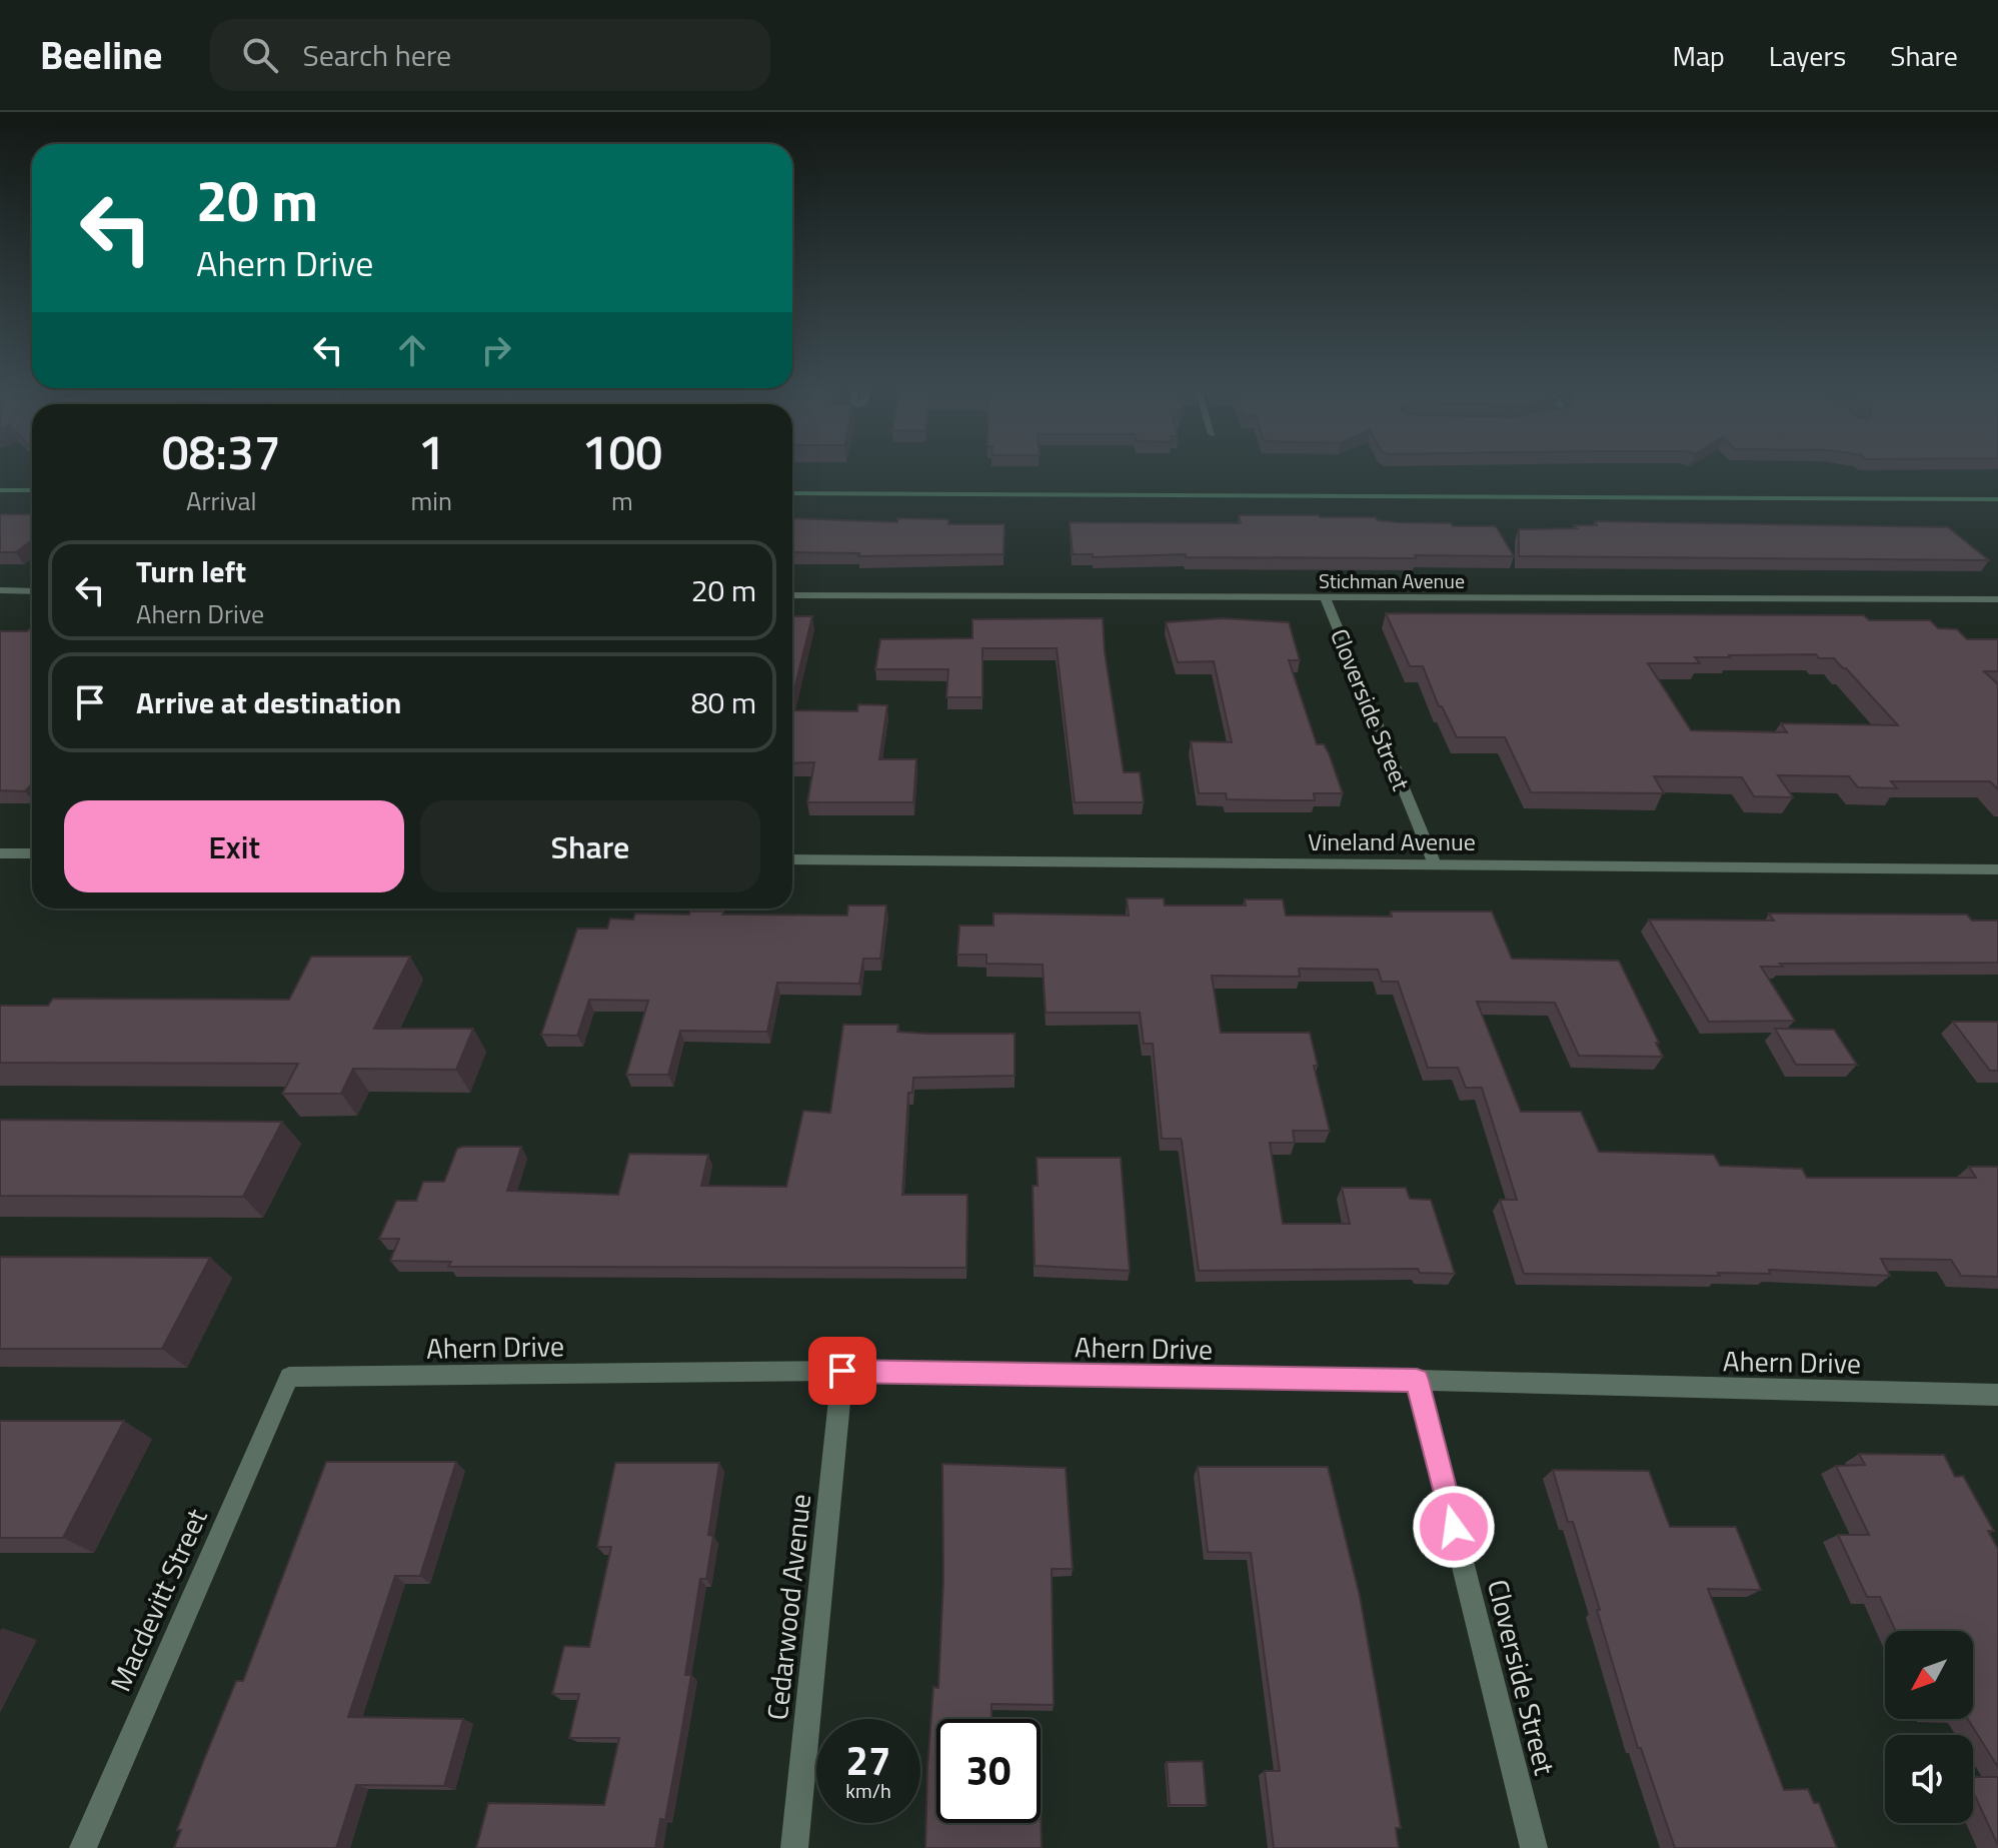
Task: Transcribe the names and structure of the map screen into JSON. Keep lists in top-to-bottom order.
{
  "streets": {
    "street": [
      "Stichman Avenue",
      "Cloverside Street",
      "Vineland Avenue",
      "Ahern Drive",
      "Macdevitt Street",
      "Cedarwood Avenue"
    ]
  },
  "crossings": [
    ["Stichman Avenue", "Cloverside Street"],
    ["Cloverside Street", "Vineland Avenue"],
    ["Cloverside Street", "Ahern Drive"],
    ["Ahern Drive", "Macdevitt Street"],
    ["Ahern Drive", "Cedarwood Avenue"]
  ],
  "north": "bottom left",
  "page": {
    "header": "Beeline",
    "search": "Search here",
    "nav": ["Map", "Layers", "Share"],
    "turn": ["20 m", "Ahern Drive"],
    "eta": [
      "08:37",
      "Arrival",
      "1",
      "min",
      "100",
      "m"
    ],
    "list": [
      {
        "name": "Turn left",
        "note": "Ahern Drive",
        "value": "20 m"
      },
      {
        "name": "Arrive at destination",
        "value": "80 m"
      }
    ],
    "buttons": ["Exit", "Share"],
    "speed": "27 km/h",
    "limit": "30"
  }
}
